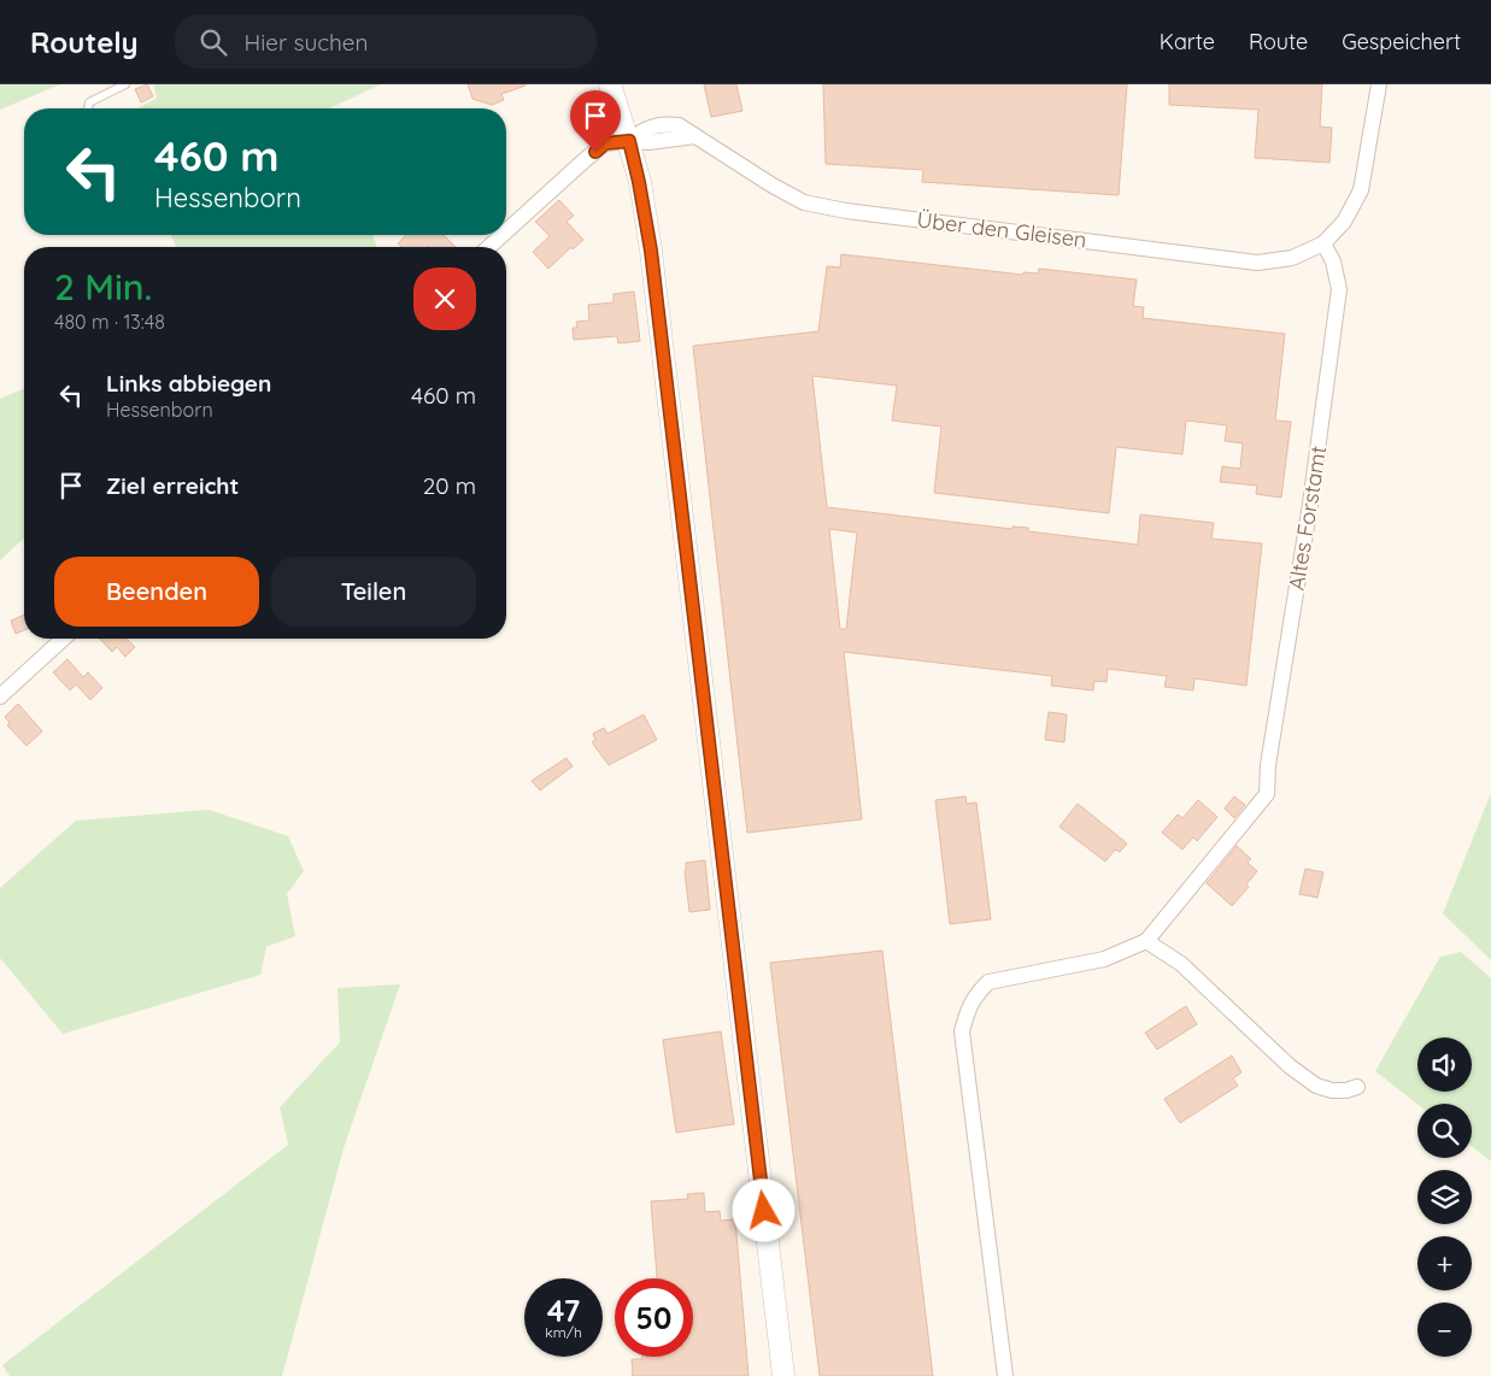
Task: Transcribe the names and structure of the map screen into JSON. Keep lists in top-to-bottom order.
{
  "streets": {
    "street": ["Über den Gleisen", "Altes Forstamt"]
  },
  "crossings": [
    ["Über den Gleisen", "Altes Forstamt"]
  ],
  "page": {
    "header": "Routely",
    "search": "Hier suchen",
    "nav": ["Karte", "Route", "Gespeichert"],
    "turn": ["460 m", "Hessenborn"],
    "heading": ["2 Min.", "480 m · 13:48"],
    "list": [
      {
        "name": "Links abbiegen",
        "note": "Hessenborn",
        "value": "460 m"
      },
      {
        "name": "Ziel erreicht",
        "value": "20 m"
      }
    ],
    "buttons": ["Beenden", "Teilen"],
    "map_buttons": ["+", "−"],
    "speed": "47 km/h",
    "limit": "50"
  }
}
